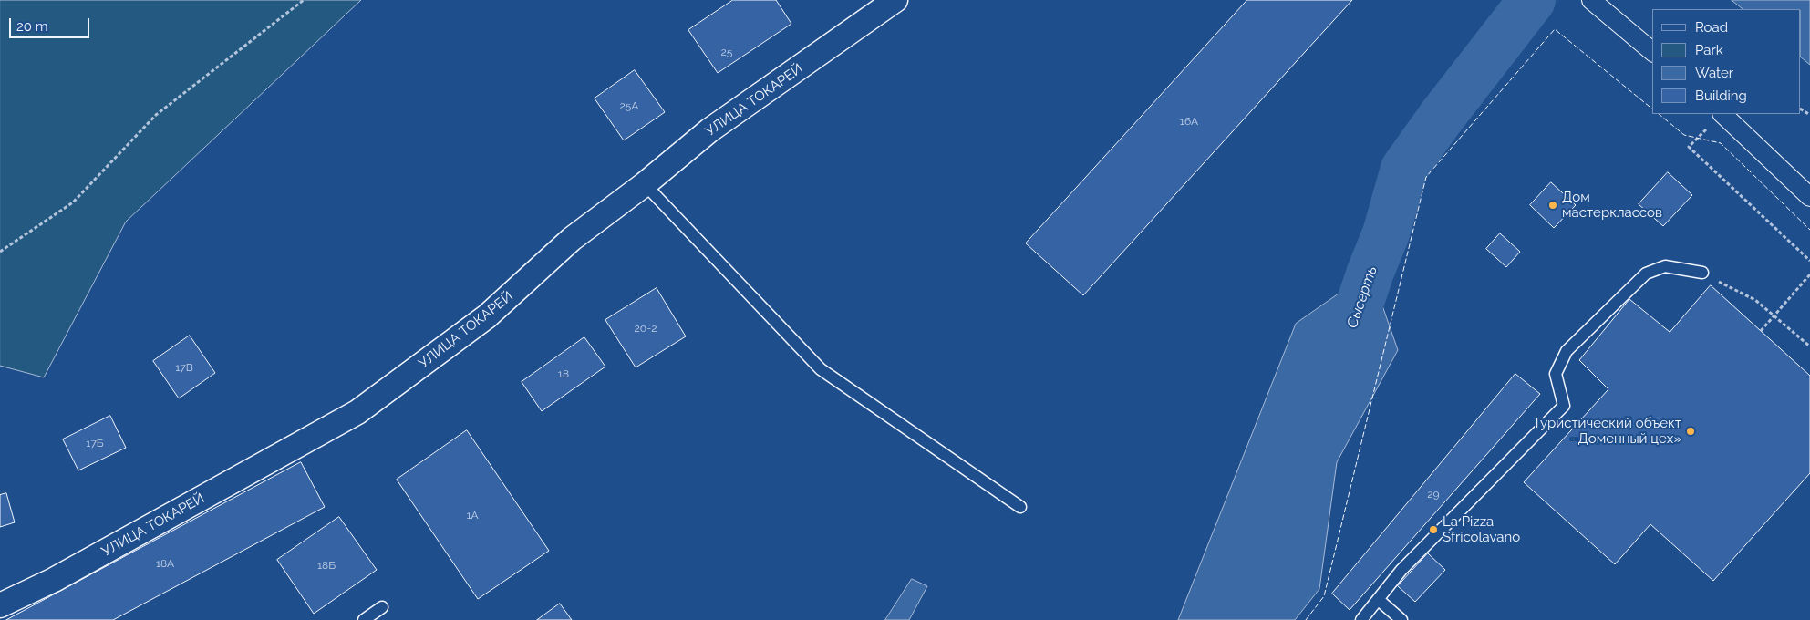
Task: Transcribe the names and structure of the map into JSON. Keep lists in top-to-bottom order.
{
  "streets": {
    "street": ["УЛИЦА ТОКАРЕЙ"]
  },
  "water": ["Сысерть"],
  "places": ["Дом мастерклассов", "Туристический объект –Доменный цех»", "La Pizza Sfricolavano"],
  "house_numbers": [
    "25",
    "25А",
    "16А",
    "20-2",
    "17В",
    "18",
    "17Б",
    "29",
    "1А",
    "18А",
    "18Б"
  ],
  "legend": [
    "Road",
    "Park",
    "Water",
    "Building"
  ],
  "scale_bar": "20 m"
}
